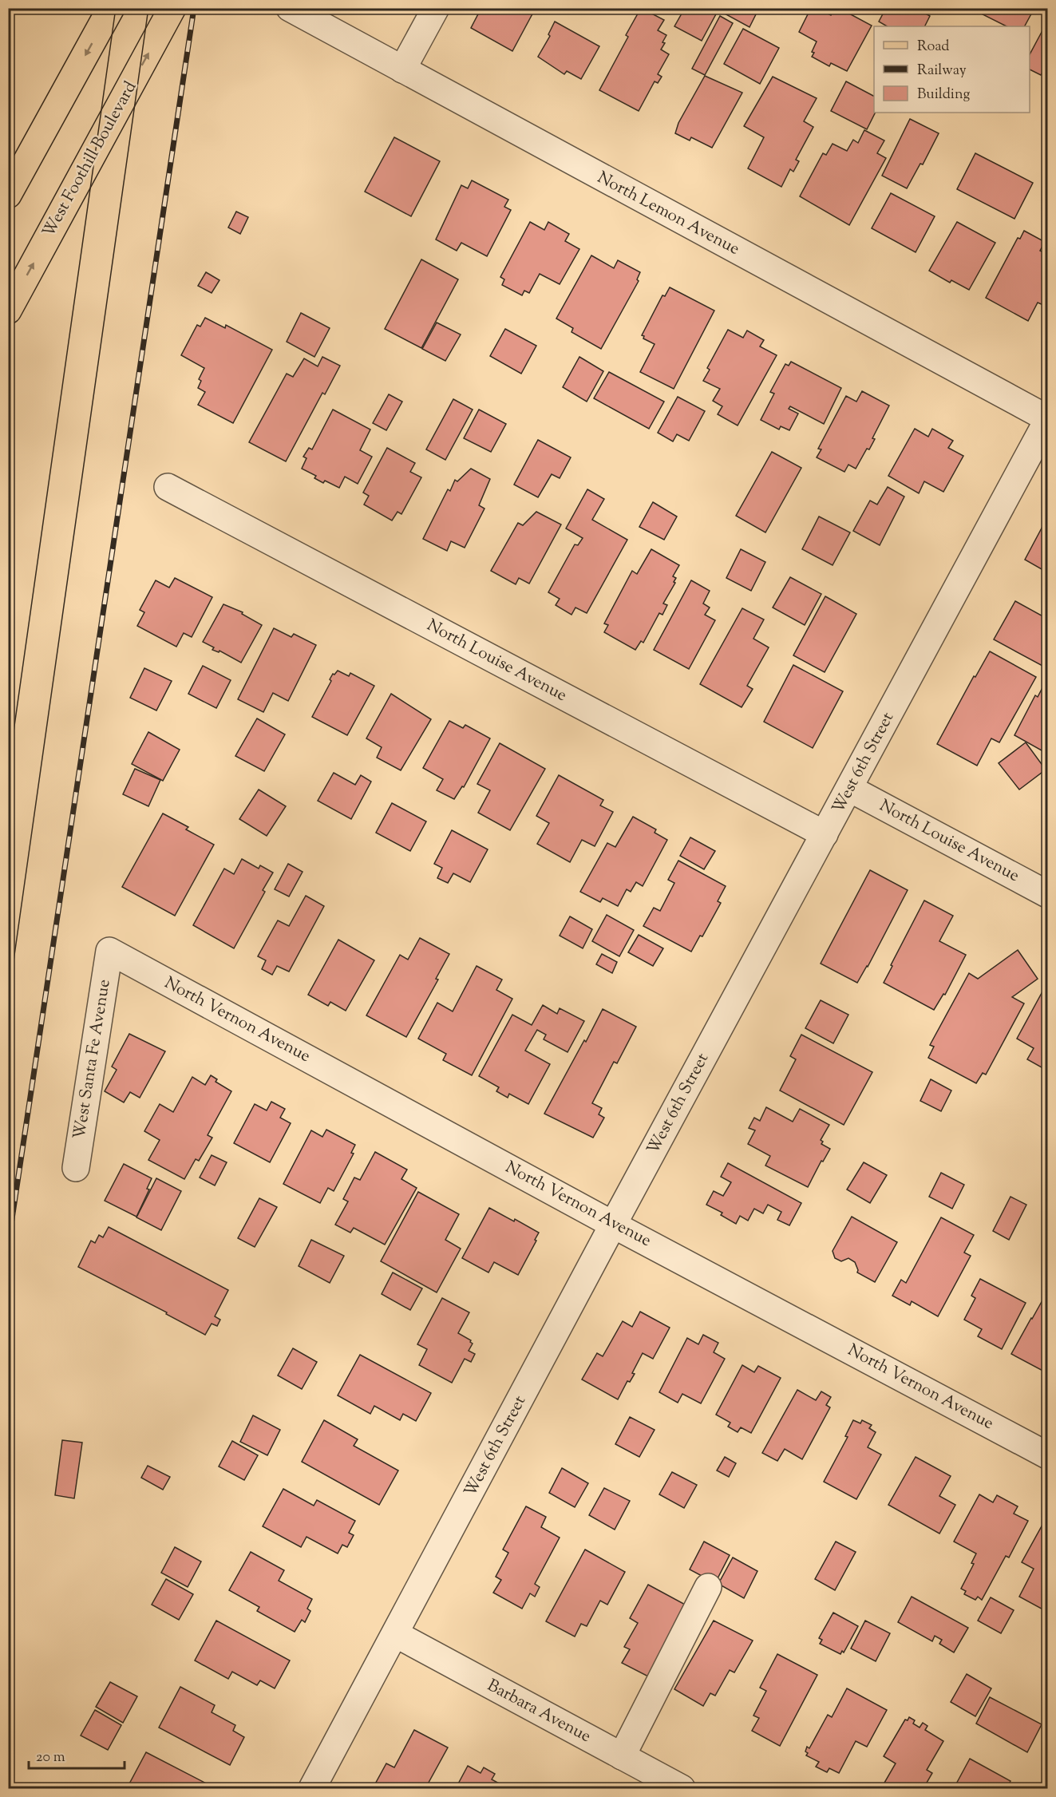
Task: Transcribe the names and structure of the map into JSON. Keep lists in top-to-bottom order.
{
  "streets": {
    "main road": ["West Foothill Boulevard"],
    "street": [
      "North Lemon Avenue",
      "North Louise Avenue",
      "West 6th Street",
      "North Vernon Avenue",
      "West Santa Fe Avenue",
      "Barbara Avenue"
    ]
  },
  "crossings": [
    ["North Lemon Avenue", "West 6th Street"],
    ["North Louise Avenue", "West 6th Street"],
    ["West 6th Street", "North Vernon Avenue"],
    ["West 6th Street", "Barbara Avenue"],
    ["North Vernon Avenue", "West Santa Fe Avenue"]
  ],
  "legend": ["Road", "Railway", "Building"],
  "scale_bar": "20 m"
}
